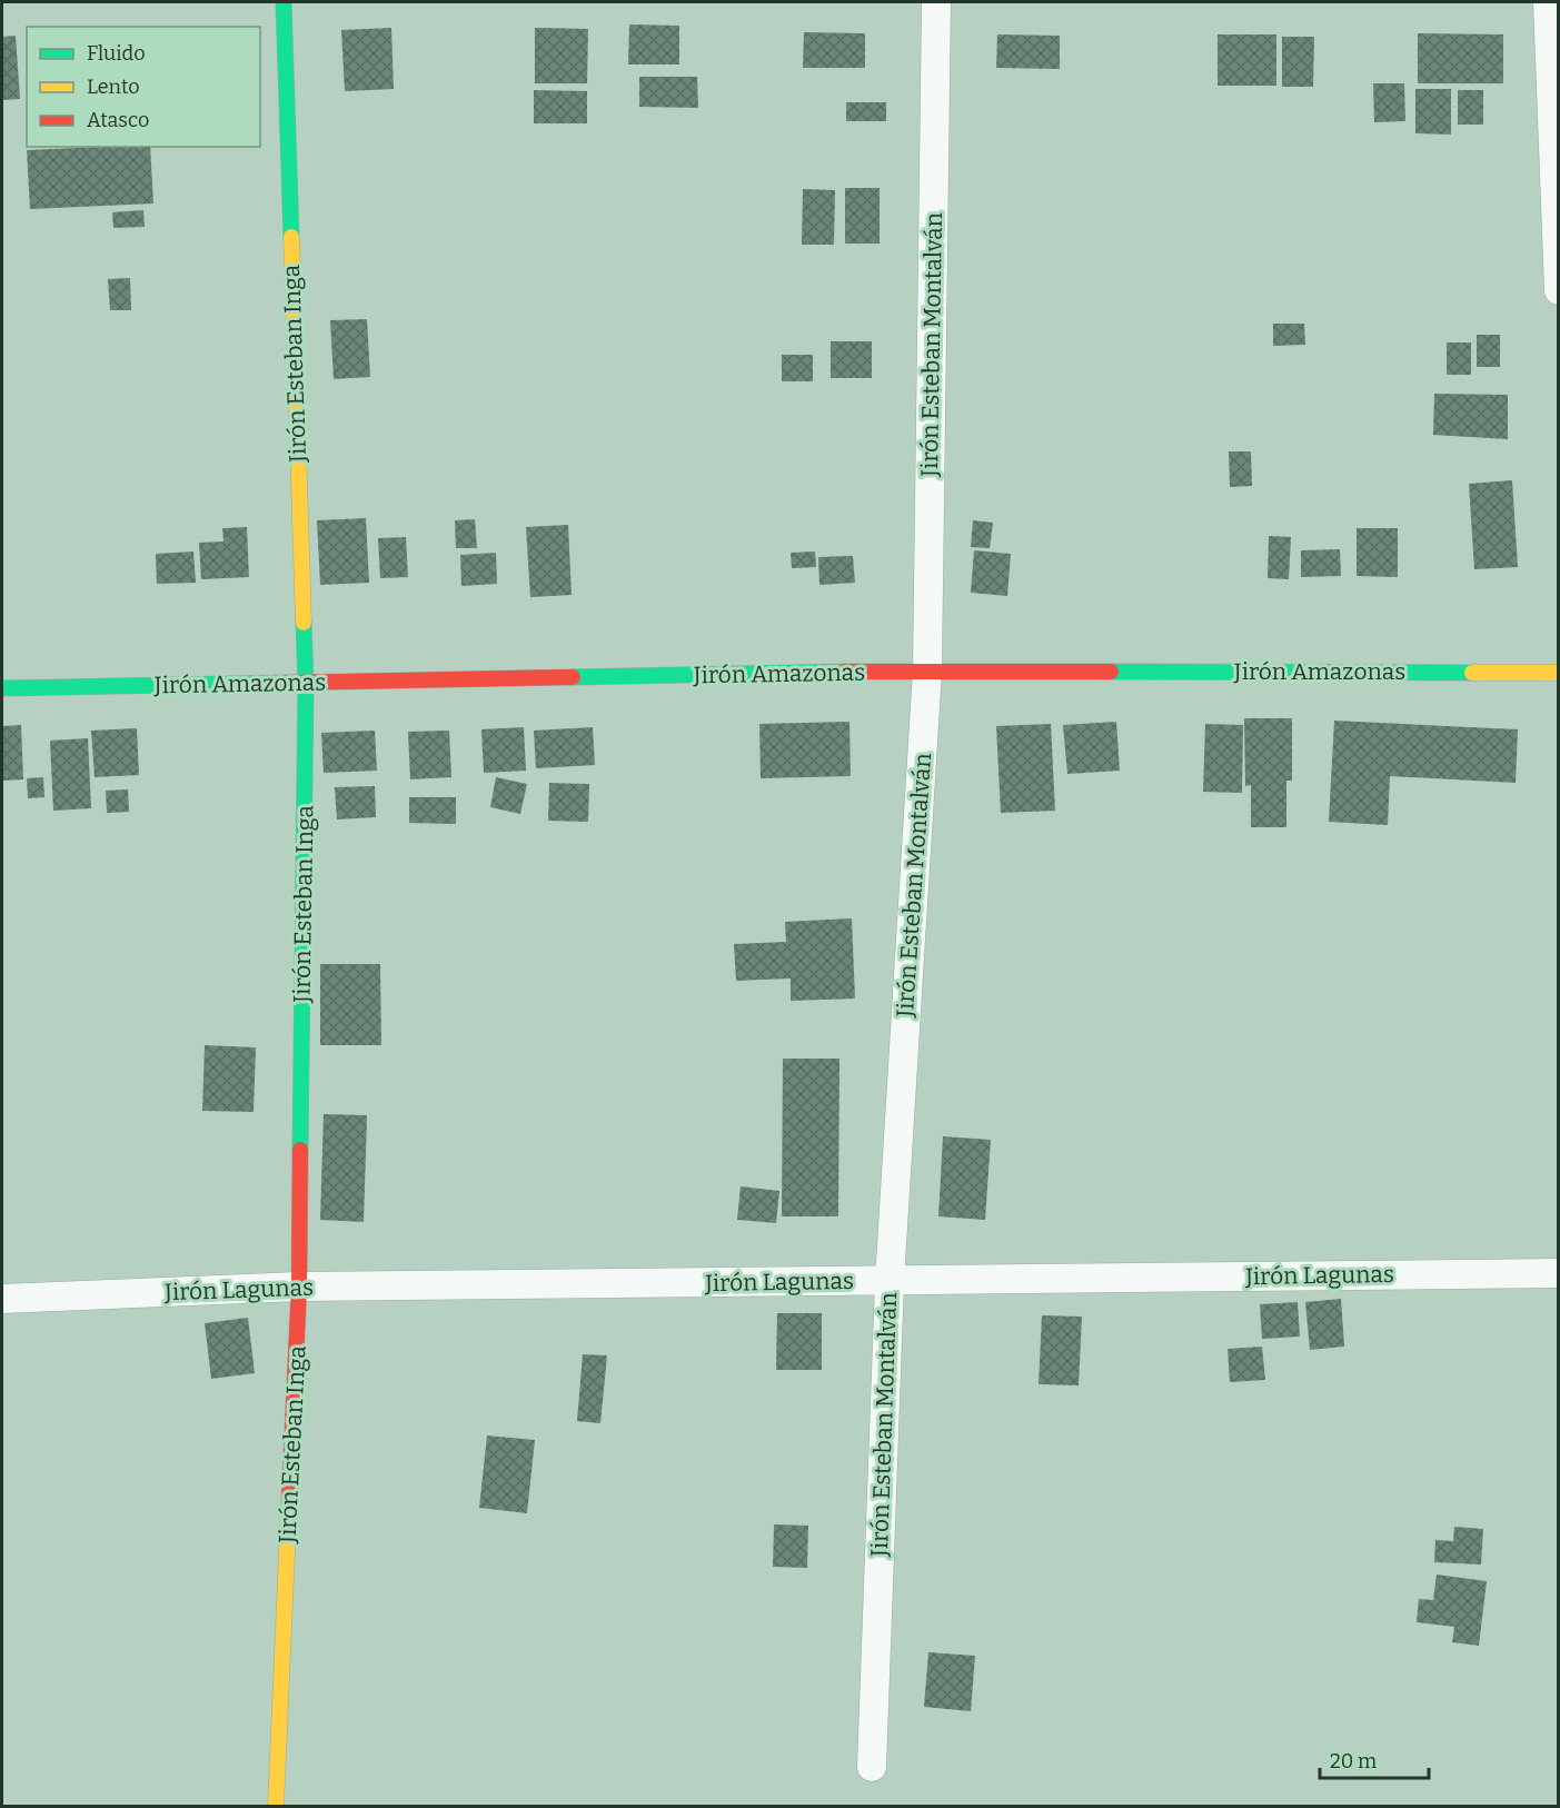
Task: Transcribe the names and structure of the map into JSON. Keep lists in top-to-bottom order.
{
  "streets": {
    "street": [
      "Jirón Esteban Montalván",
      "Jirón Esteban Inga",
      "Jirón Amazonas",
      "Jirón Lagunas"
    ]
  },
  "crossings": [
    ["Jirón Esteban Montalván", "Jirón Amazonas"],
    ["Jirón Esteban Montalván", "Jirón Lagunas"],
    ["Jirón Esteban Inga", "Jirón Amazonas"],
    ["Jirón Esteban Inga", "Jirón Lagunas"]
  ],
  "legend": ["Fluido", "Lento", "Atasco"],
  "scale_bar": "20 m"
}
